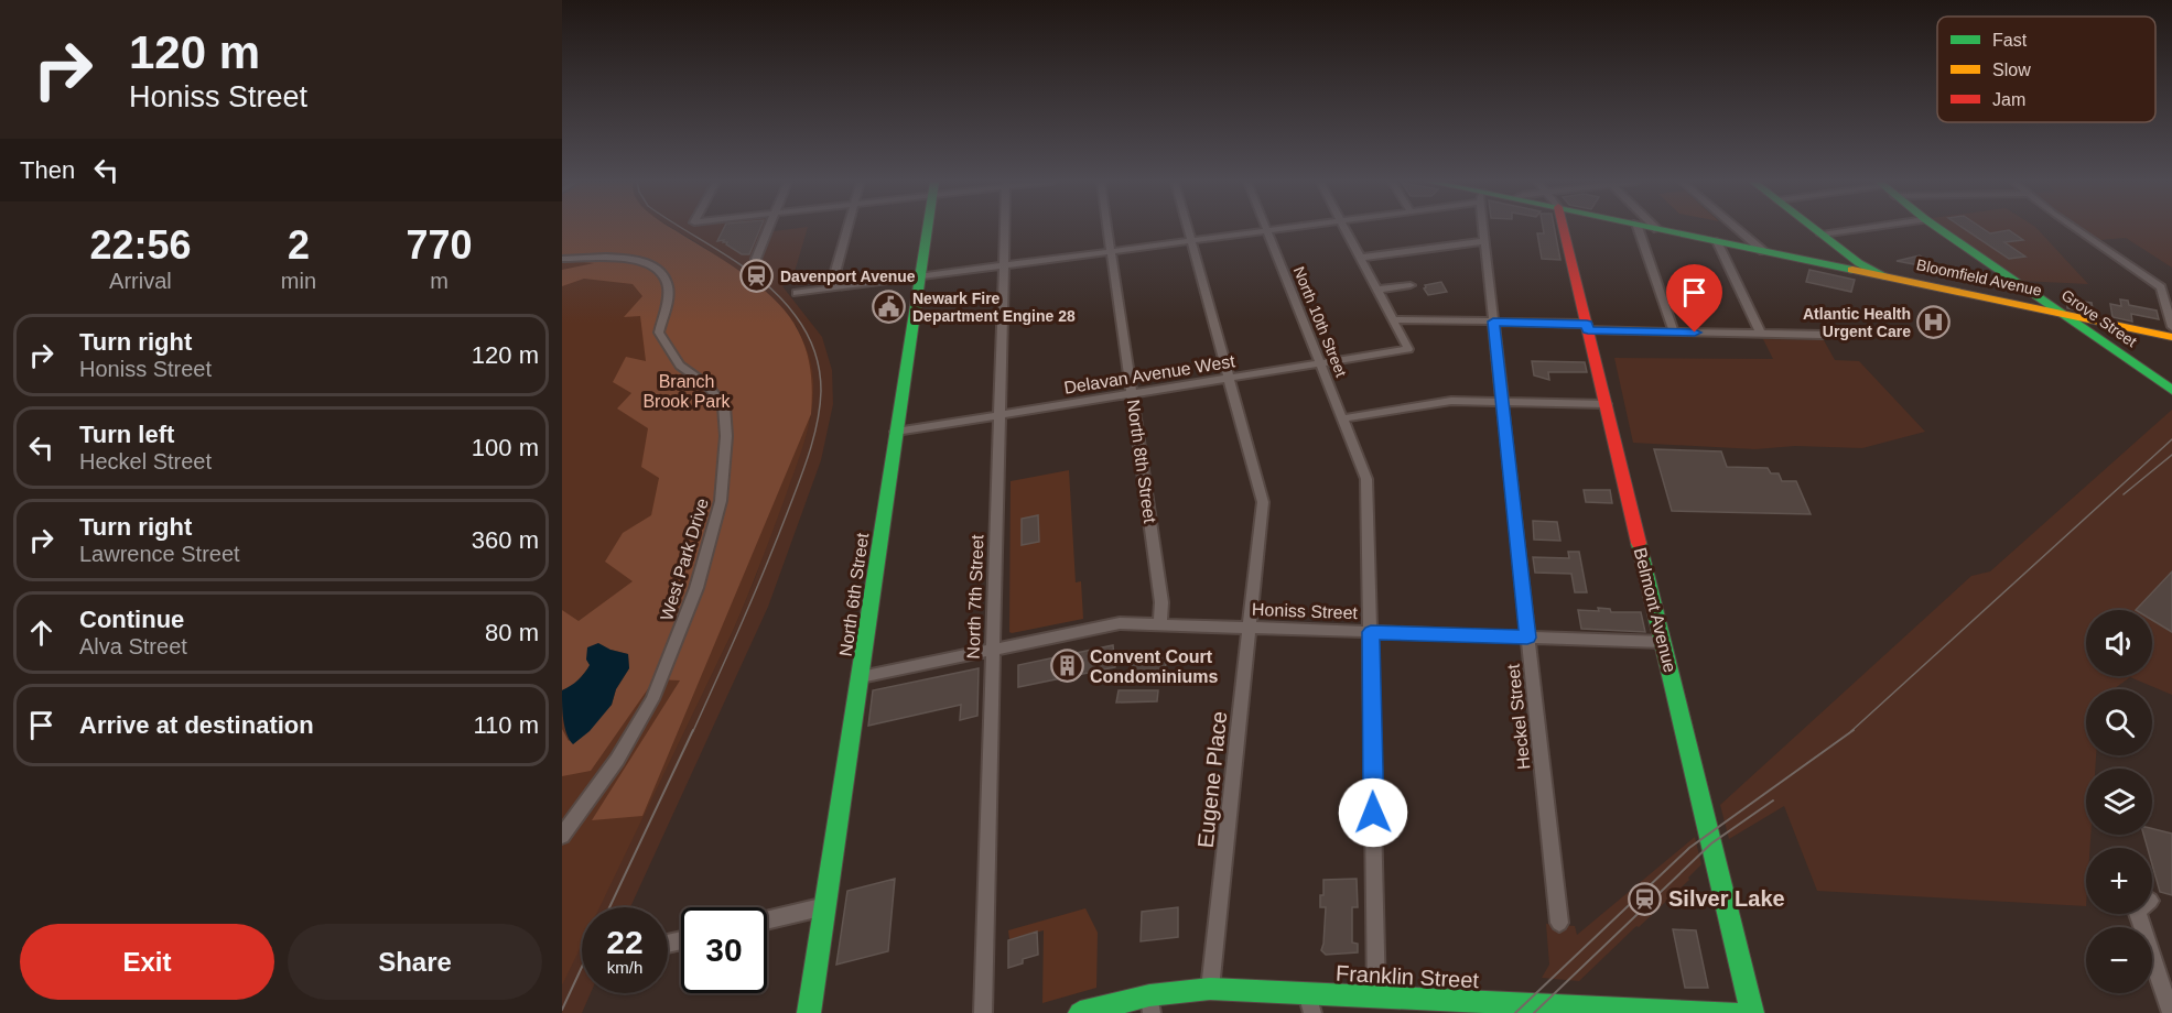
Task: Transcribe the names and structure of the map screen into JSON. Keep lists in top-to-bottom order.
{
  "streets": {
    "street": [
      "Bloomfield Avenue",
      "Grove Street",
      "North 10th Street",
      "Delavan Avenue West",
      "North 8th Street",
      "West Park Drive",
      "North 6th Street",
      "North 7th Street",
      "Belmont Avenue",
      "Honiss Street",
      "Heckel Street",
      "Eugene Place",
      "Franklin Street"
    ]
  },
  "crossings": [
    ["Bloomfield Avenue", "Grove Street"],
    ["North 10th Street", "Delavan Avenue West"],
    ["North 10th Street", "Honiss Street"],
    ["Delavan Avenue West", "North 8th Street"],
    ["Delavan Avenue West", "North 6th Street"],
    ["Delavan Avenue West", "North 7th Street"],
    ["Delavan Avenue West", "Eugene Place"],
    ["North 8th Street", "Honiss Street"],
    ["North 6th Street", "Honiss Street"],
    ["North 7th Street", "Honiss Street"],
    ["Belmont Avenue", "Honiss Street"],
    ["Honiss Street", "Heckel Street"],
    ["Honiss Street", "Eugene Place"],
    ["Eugene Place", "Franklin Street"]
  ],
  "parks": ["Branch Brook Park"],
  "places": {
    "station": ["Davenport Avenue", "Silver Lake"],
    "public building": ["Newark Fire Department Engine 28"],
    "hospital": ["Atlantic Health Urgent Care"],
    "building": ["Convent Court Condominiums"]
  },
  "legend": ["Fast", "Slow", "Jam"],
  "page": {
    "turn": ["120 m", "Honiss Street"],
    "then": "Then",
    "eta": [
      "22:56",
      "Arrival",
      "2",
      "min",
      "770",
      "m"
    ],
    "list": [
      {
        "name": "Turn right",
        "note": "Honiss Street",
        "value": "120 m"
      },
      {
        "name": "Turn left",
        "note": "Heckel Street",
        "value": "100 m"
      },
      {
        "name": "Turn right",
        "note": "Lawrence Street",
        "value": "360 m"
      },
      {
        "name": "Continue",
        "note": "Alva Street",
        "value": "80 m"
      },
      {
        "name": "Arrive at destination",
        "value": "110 m"
      }
    ],
    "map_buttons": ["+", "−"],
    "speed": "22 km/h",
    "limit": "30",
    "buttons": ["Exit", "Share"]
  }
}
